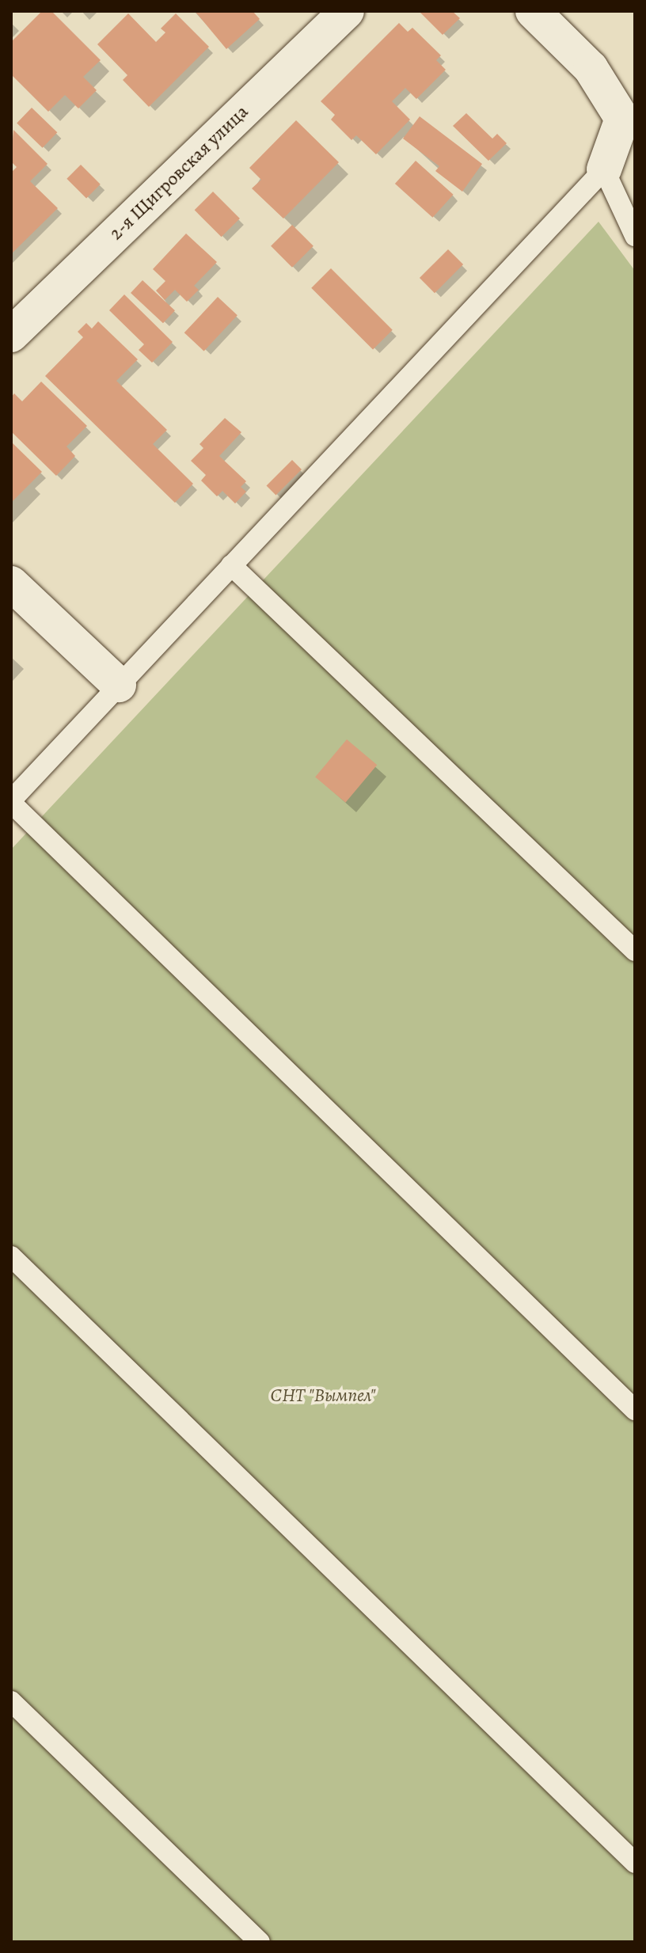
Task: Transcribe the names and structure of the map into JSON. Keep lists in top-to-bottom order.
{
  "streets": {
    "street": ["2-я Щигровская улица"]
  },
  "parks": ["СНТ \"Вымпел\""]
}
